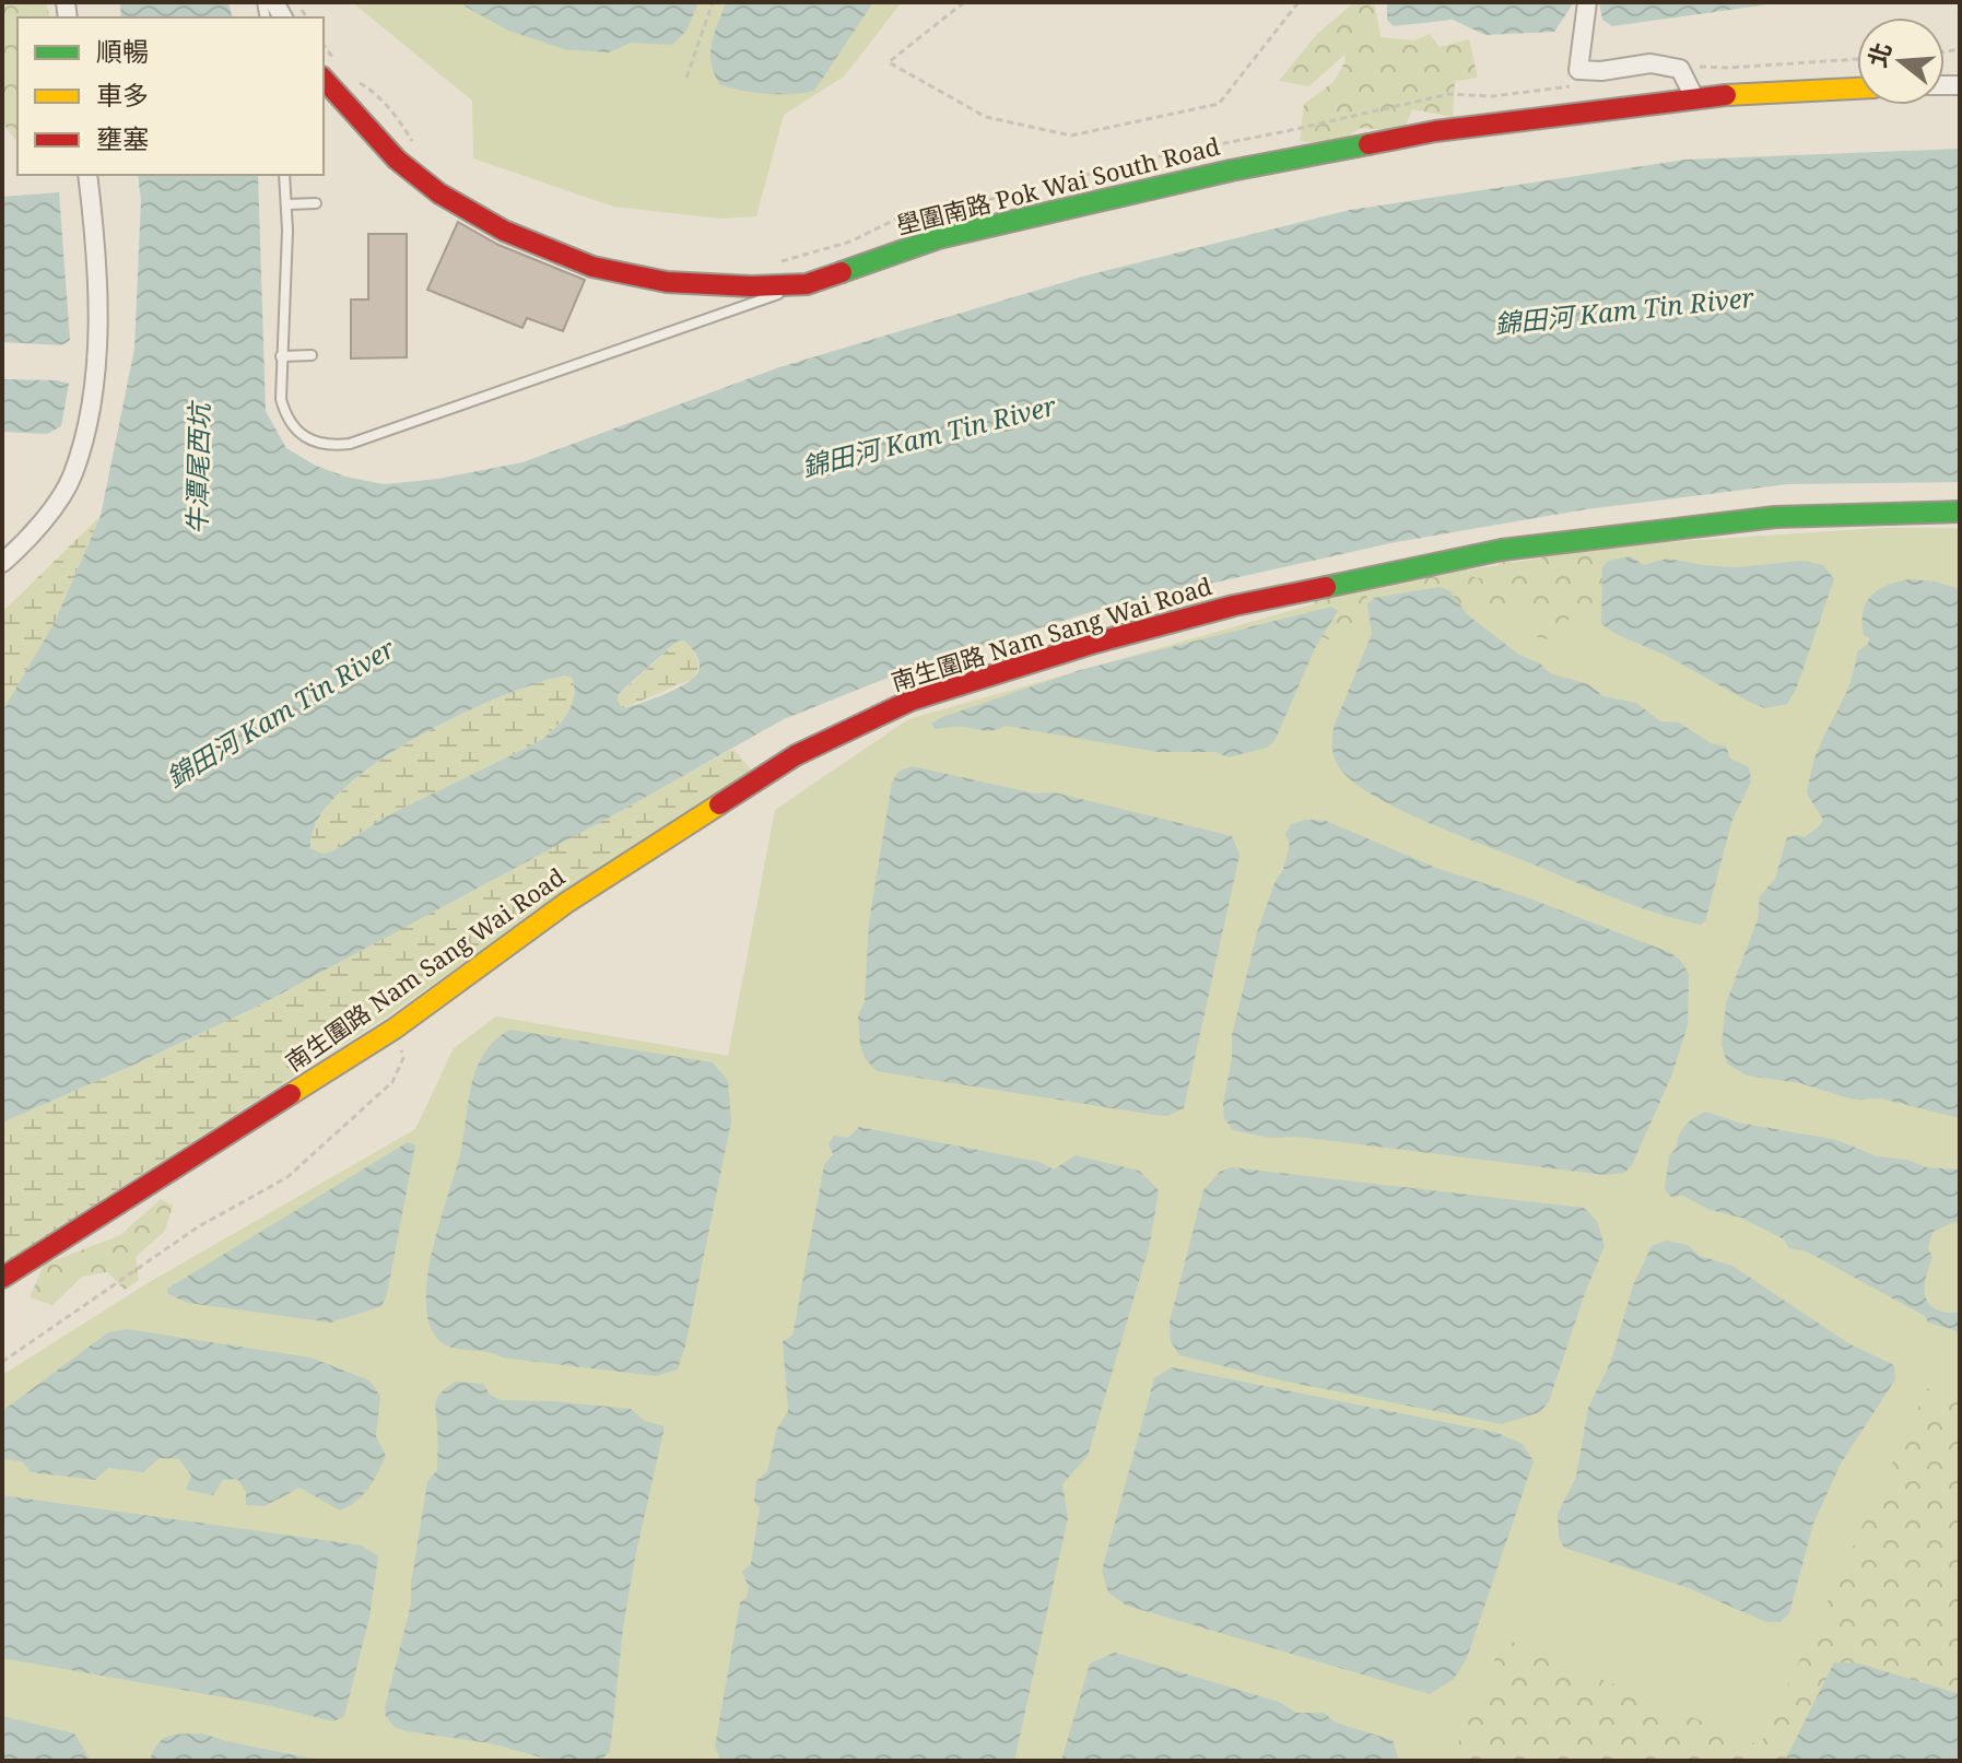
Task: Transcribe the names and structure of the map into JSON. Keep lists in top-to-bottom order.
{
  "streets": {
    "street": ["壆圍南路 Pok Wai South Road", "南生圍路 Nam Sang Wai Road"]
  },
  "water": ["錦田河 Kam Tin River", "牛潭尾西坑"],
  "legend": ["順暢", "車多", "壅塞"],
  "north": "left"
}
